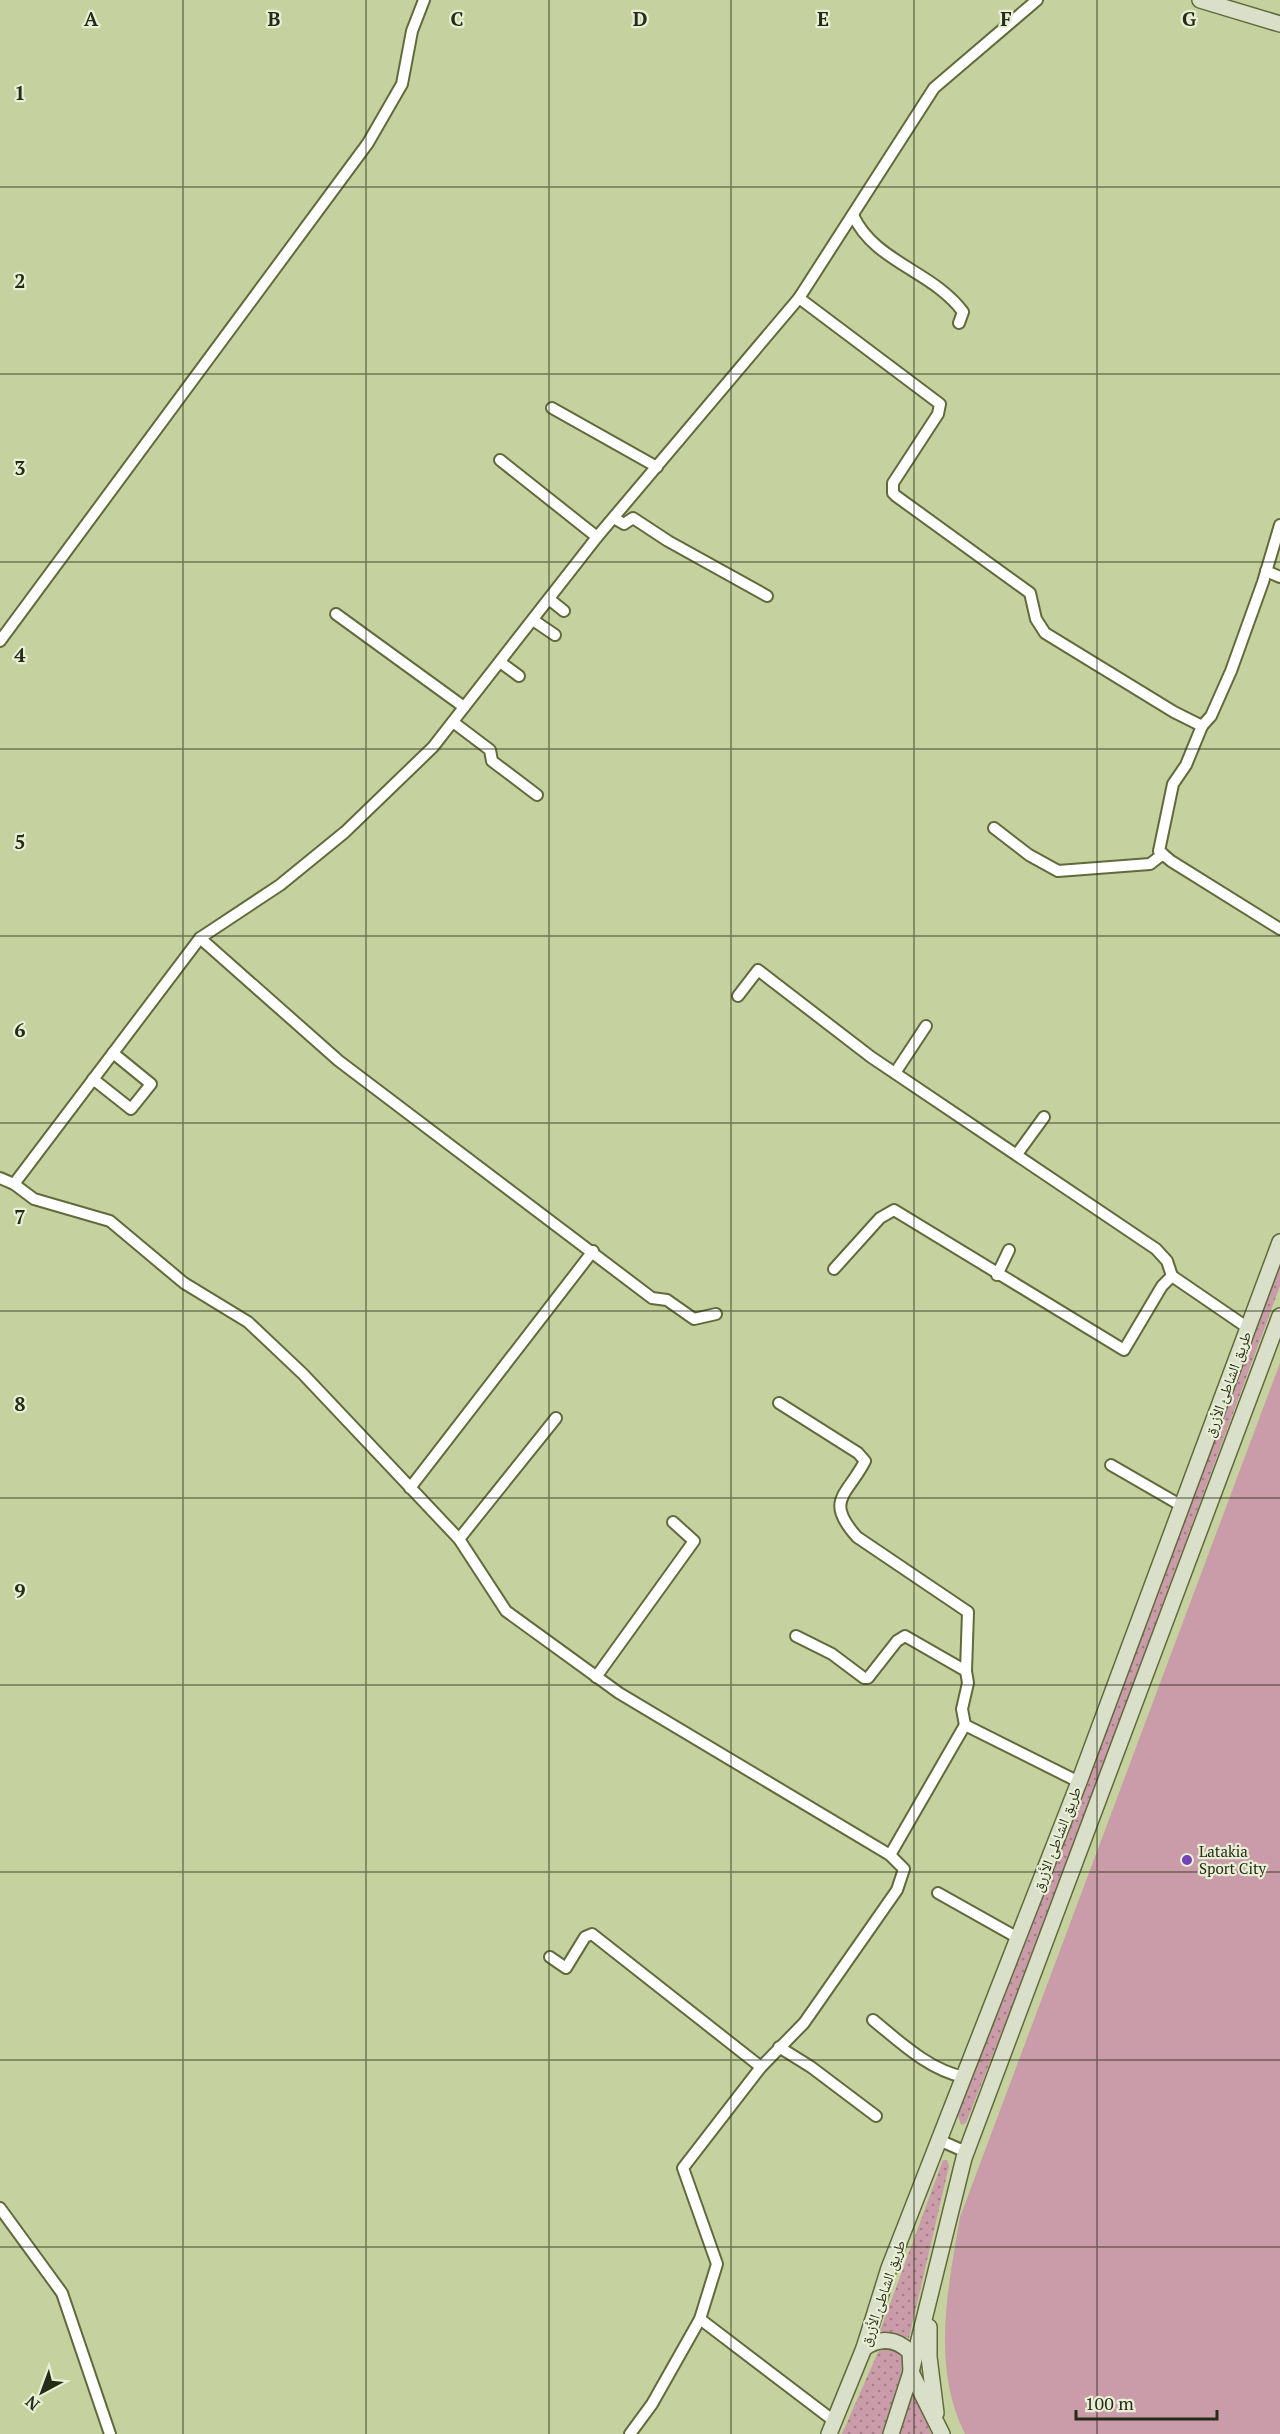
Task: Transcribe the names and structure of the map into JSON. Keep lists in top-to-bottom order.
{
  "streets": {
    "main road": ["طريق الشاطئ الأزرق"]
  },
  "places": ["Latakia Sport City"],
  "scale_bar": "100 m",
  "north": "bottom left",
  "grid": {
    "columns": [
      "A",
      "B",
      "C",
      "D",
      "E",
      "F",
      "G"
    ],
    "rows": [
      "1",
      "2",
      "3",
      "4",
      "5",
      "6",
      "7",
      "8",
      "9"
    ]
  }
}
